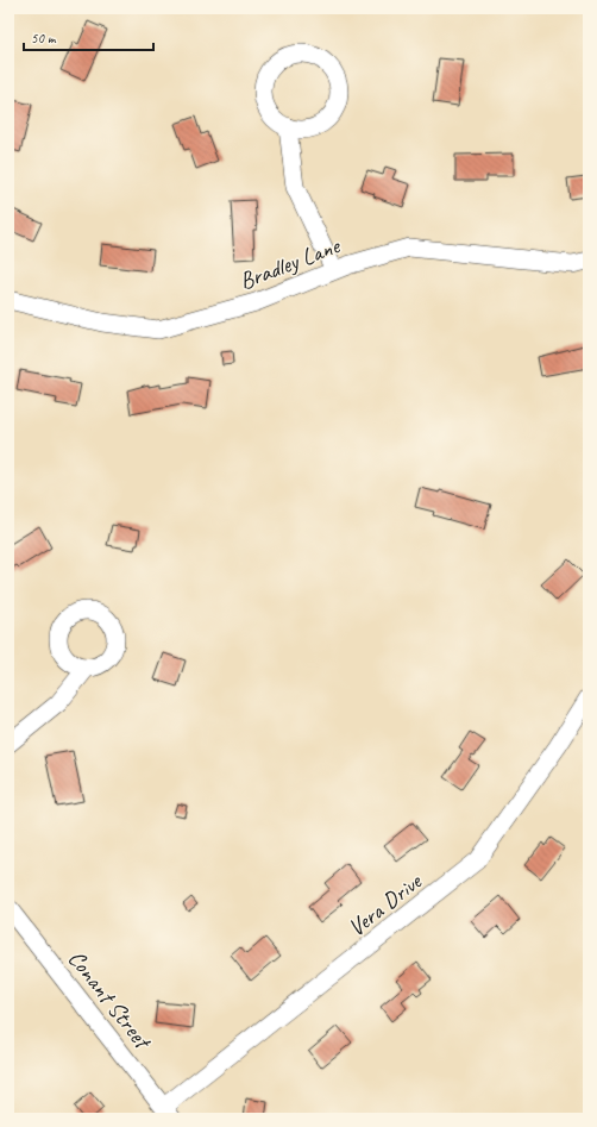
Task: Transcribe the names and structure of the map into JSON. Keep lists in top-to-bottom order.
{
  "streets": {
    "street": ["Bradley Lane", "Vera Drive", "Conant Street"]
  },
  "crossings": [
    ["Vera Drive", "Conant Street"]
  ],
  "scale_bar": "50 m"
}
